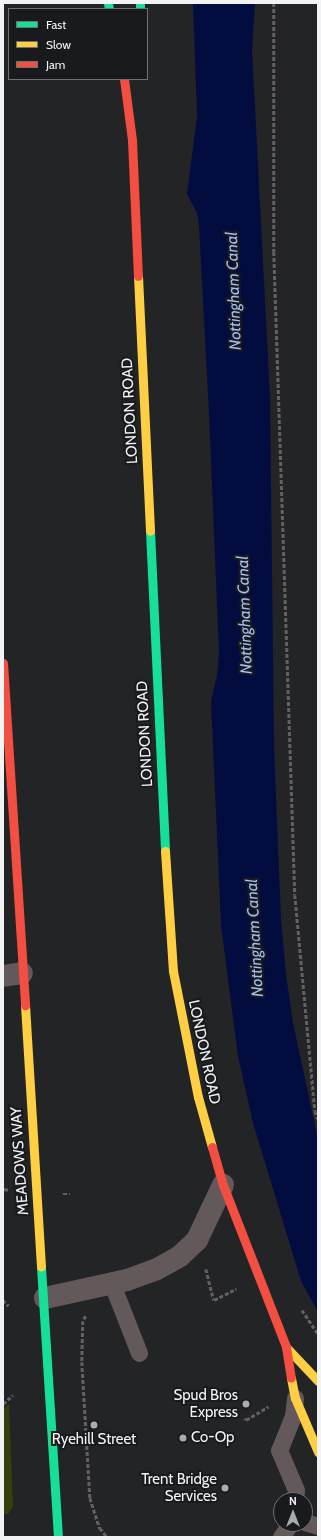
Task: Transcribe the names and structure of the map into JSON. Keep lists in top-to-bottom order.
{
  "streets": {
    "main road": ["LONDON ROAD", "MEADOWS WAY"]
  },
  "water": ["Nottingham Canal"],
  "places": [
    "Spud Bros Express",
    "Ryehill Street",
    "Co-Op",
    "Trent Bridge Services"
  ],
  "legend": ["Fast", "Slow", "Jam"],
  "north": "top"
}
